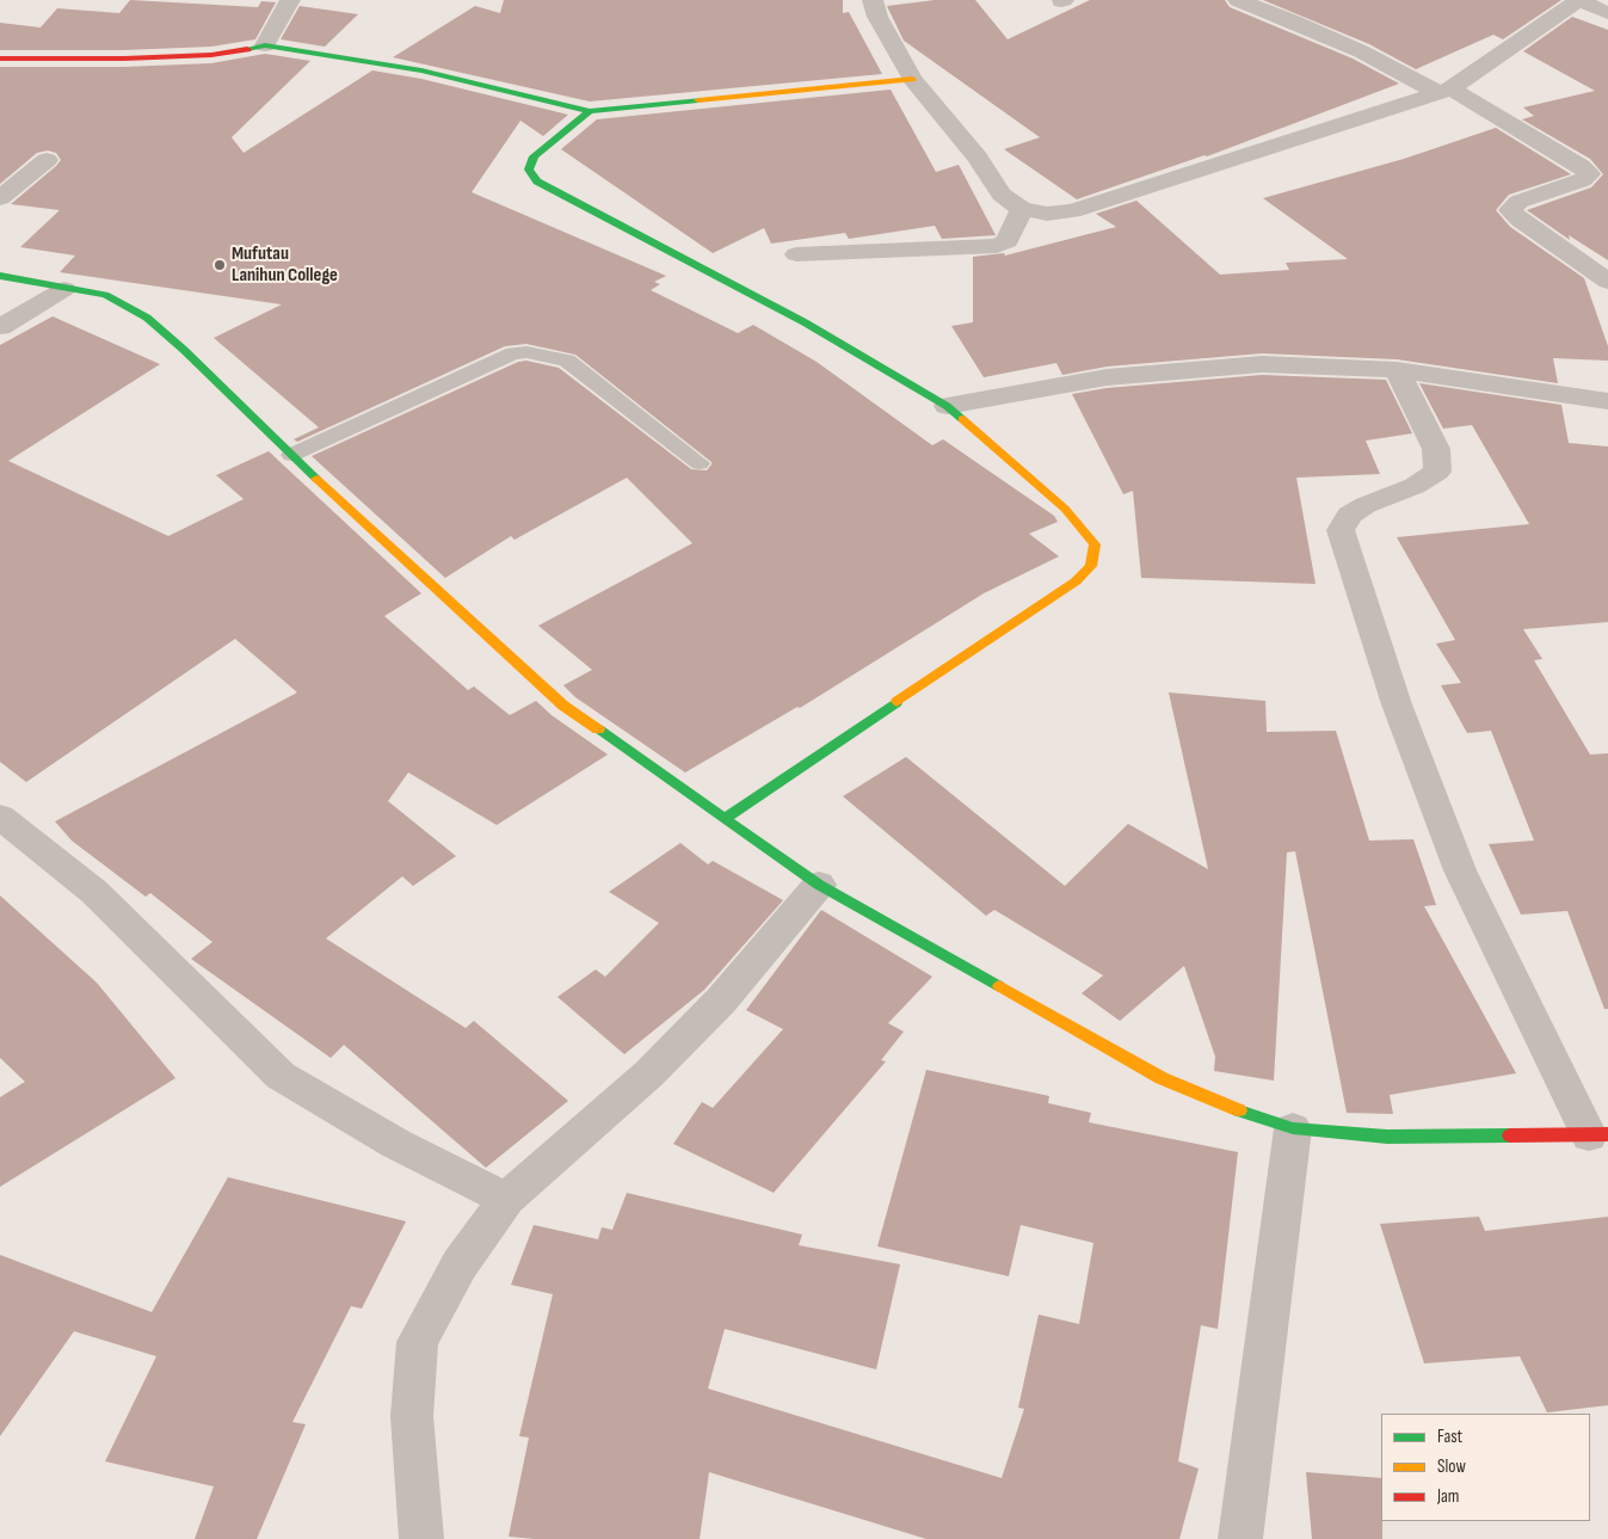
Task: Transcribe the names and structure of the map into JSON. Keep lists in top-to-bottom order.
{
  "places": ["Mufutau Lanihun College"],
  "legend": ["Fast", "Slow", "Jam"]
}
